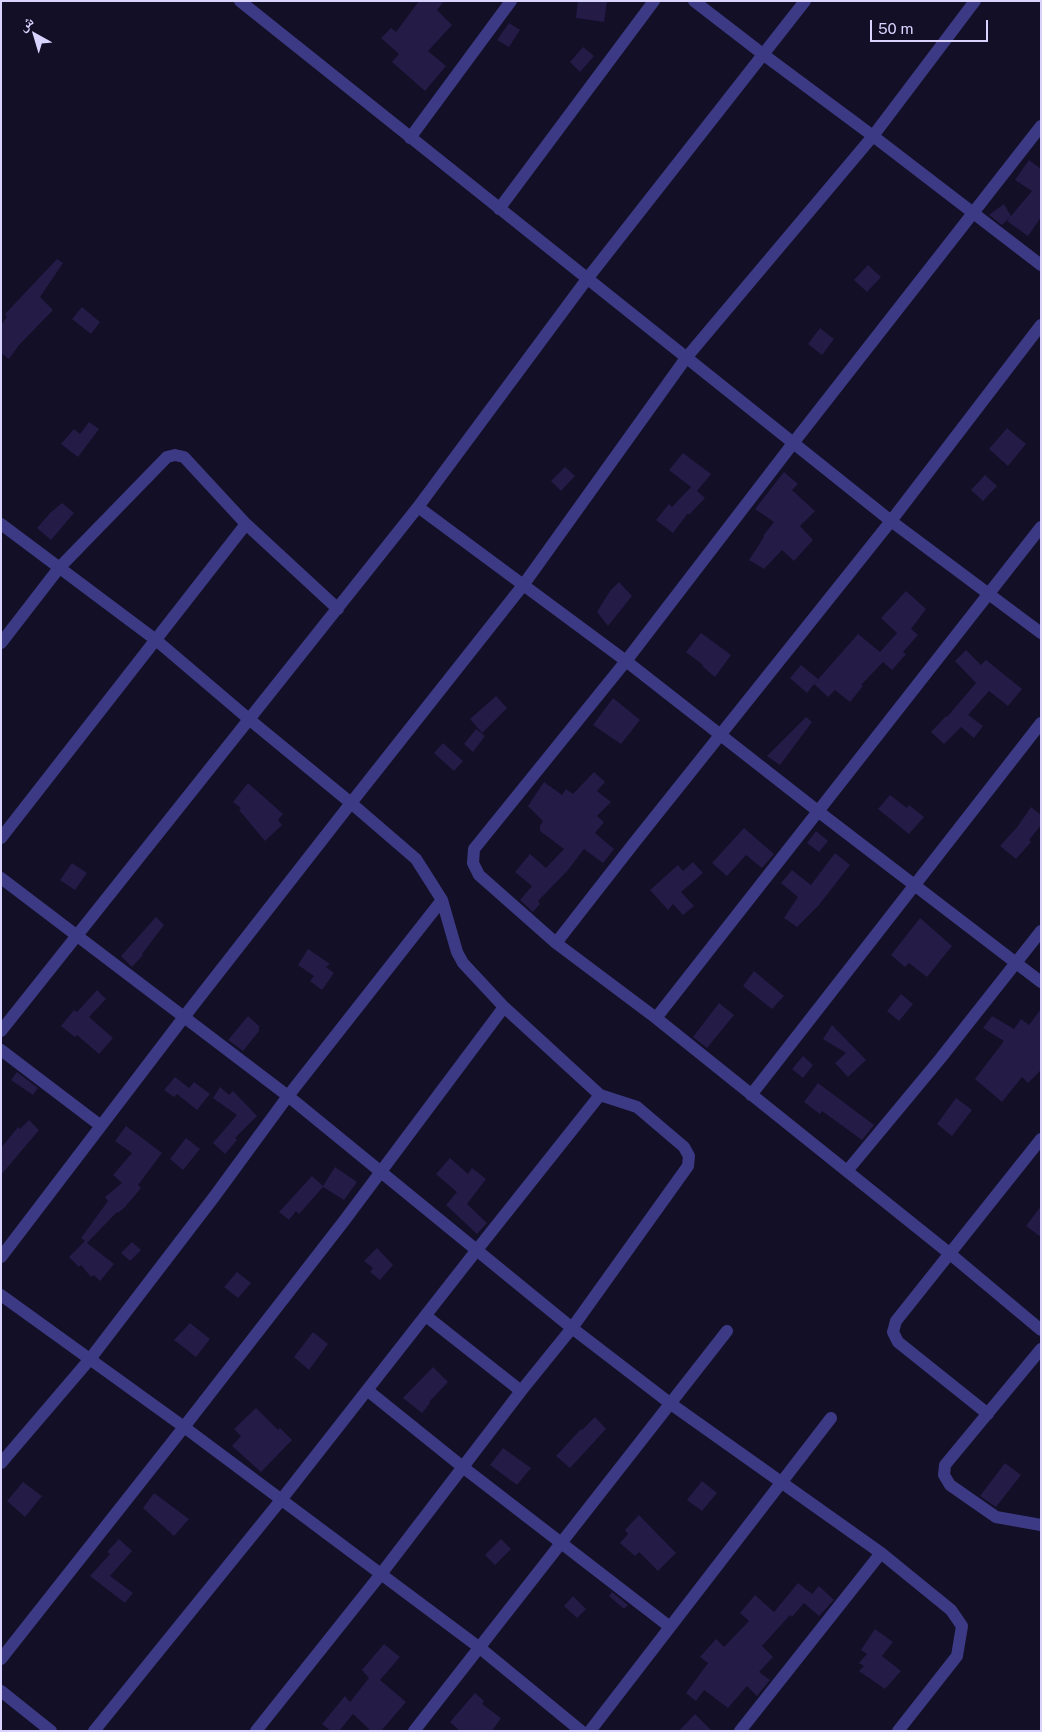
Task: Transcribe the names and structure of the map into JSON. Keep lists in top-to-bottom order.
{
  "scale_bar": "50 m",
  "north": "top left"
}
